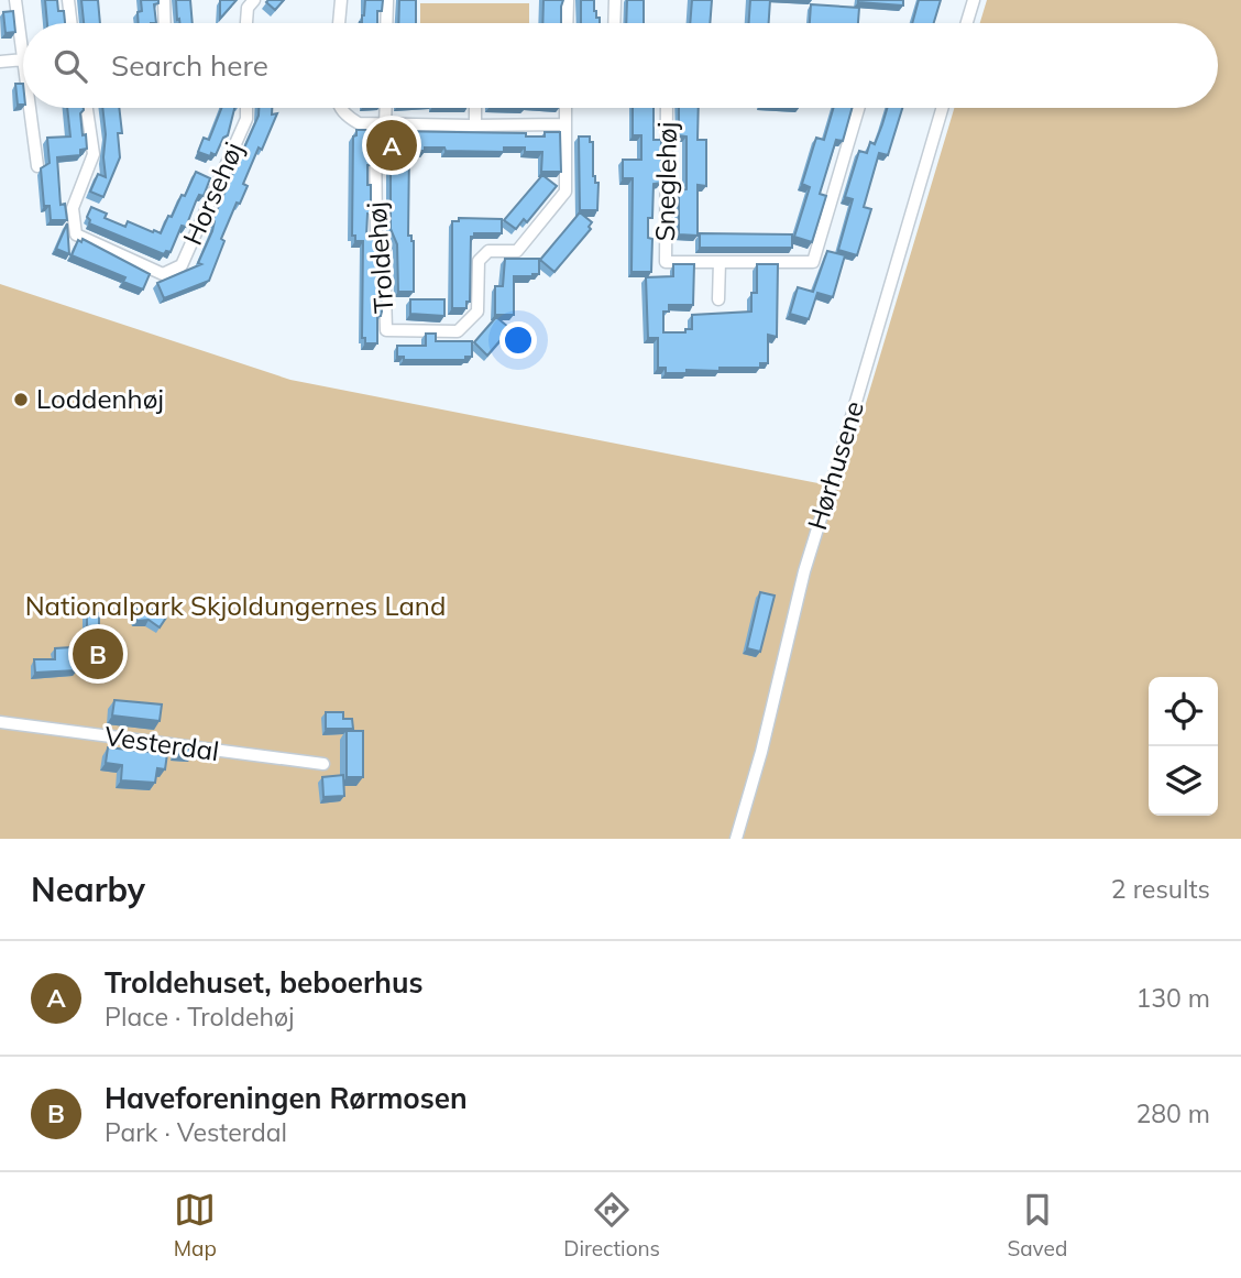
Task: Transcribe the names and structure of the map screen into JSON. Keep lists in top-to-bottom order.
{
  "streets": {
    "street": [
      "Sneglehøj",
      "Horsehøj",
      "Troldehøj",
      "Hørhusene",
      "Vesterdal"
    ]
  },
  "parks": ["Nationalpark Skjoldungernes Land"],
  "places": ["Loddenhøj"],
  "page": {
    "search": "Search here",
    "pins": ["A", "B"],
    "heading": ["Nearby", "2 results"],
    "list": [
      {
        "mark": "A",
        "name": "Troldehuset, beboerhus",
        "note": "Place · Troldehøj",
        "value": "130 m"
      },
      {
        "mark": "B",
        "name": "Haveforeningen Rørmosen",
        "note": "Park · Vesterdal",
        "value": "280 m"
      }
    ],
    "nav": ["Map", "Directions", "Saved"]
  }
}
